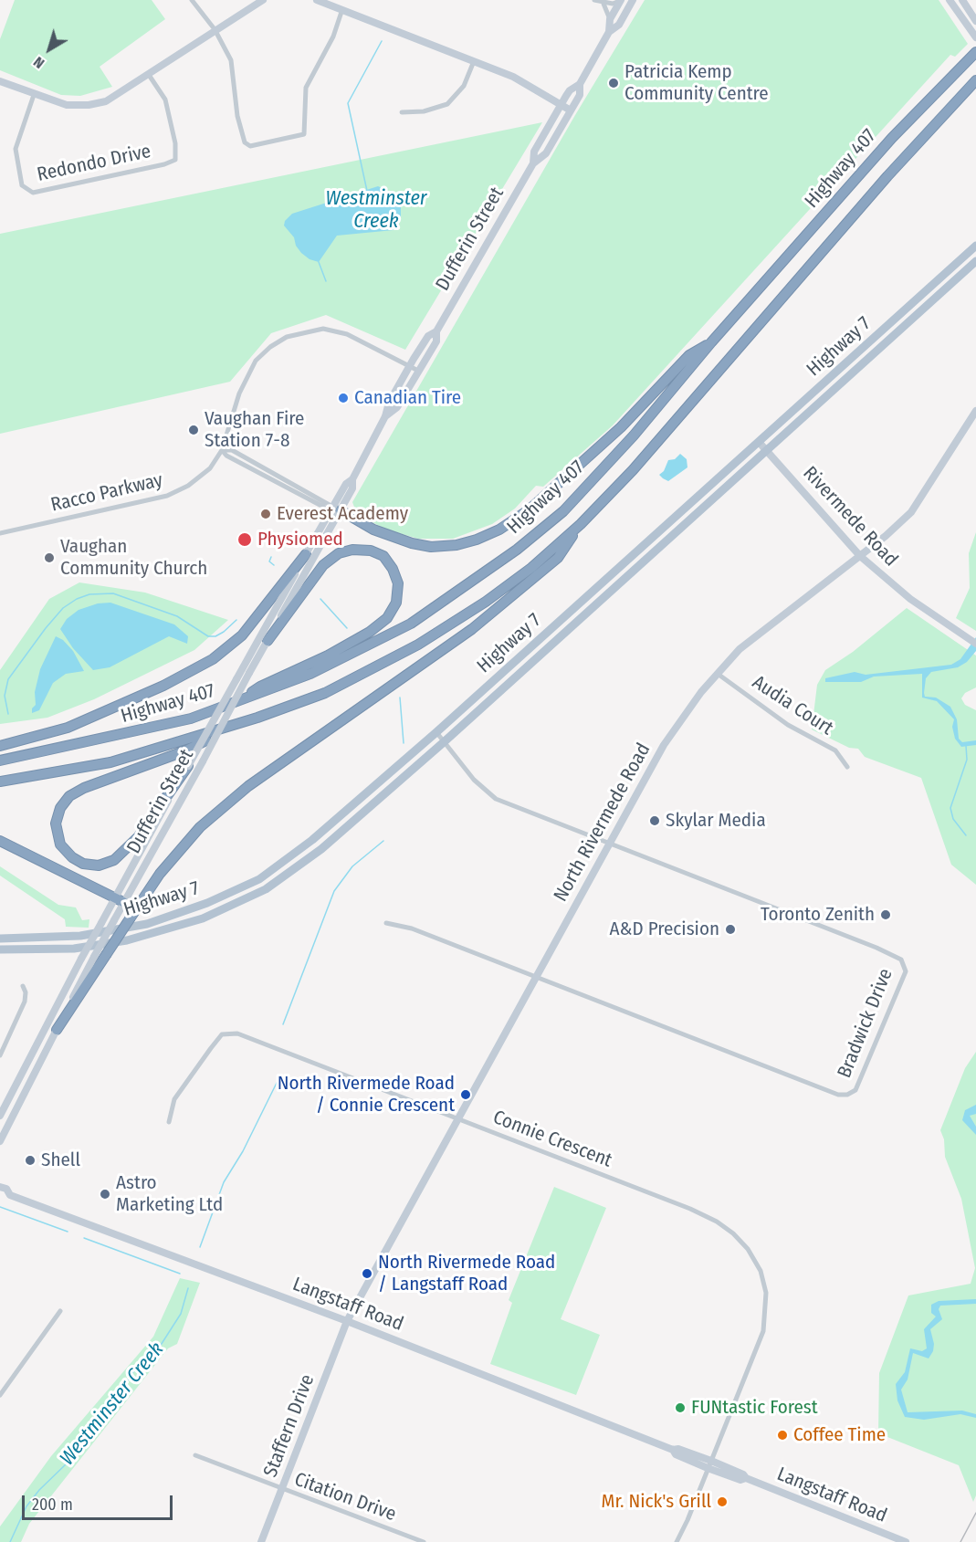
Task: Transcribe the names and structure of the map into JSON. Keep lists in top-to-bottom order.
{
  "streets": {
    "highway": ["Highway 407"],
    "main road": [
      "Dufferin Street",
      "Highway 7",
      "Rivermede Road",
      "North Rivermede Road",
      "Langstaff Road",
      "Staffern Drive"
    ],
    "street": [
      "Redondo Drive",
      "Racco Parkway",
      "Audia Court",
      "Bradwick Drive",
      "Connie Crescent",
      "Citation Drive"
    ]
  },
  "crossings": [
    ["Dufferin Street", "Racco Parkway"],
    ["Highway 7", "Rivermede Road"],
    ["Highway 7", "Bradwick Drive"],
    ["Rivermede Road", "North Rivermede Road"],
    ["Audia Court", "North Rivermede Road"],
    ["North Rivermede Road", "Bradwick Drive"],
    ["North Rivermede Road", "Connie Crescent"],
    ["North Rivermede Road", "Langstaff Road"],
    ["North Rivermede Road", "Staffern Drive"],
    ["Connie Crescent", "Langstaff Road"],
    ["Langstaff Road", "Staffern Drive"],
    ["Staffern Drive", "Citation Drive"]
  ],
  "water": ["Westminster Creek"],
  "places": [
    "Patricia Kemp Community Centre",
    "Canadian Tire",
    "Vaughan Fire Station 7-8",
    "Everest Academy",
    "Physiomed",
    "Vaughan Community Church",
    "Skylar Media",
    "Toronto Zenith",
    "A&D Precision",
    "North Rivermede Road / Connie Crescent",
    "Shell",
    "Astro Marketing Ltd",
    "North Rivermede Road / Langstaff Road",
    "FUNtastic Forest",
    "Coffee Time",
    "Mr. Nick's Grill"
  ],
  "scale_bar": "200 m",
  "north": "bottom left"
}
